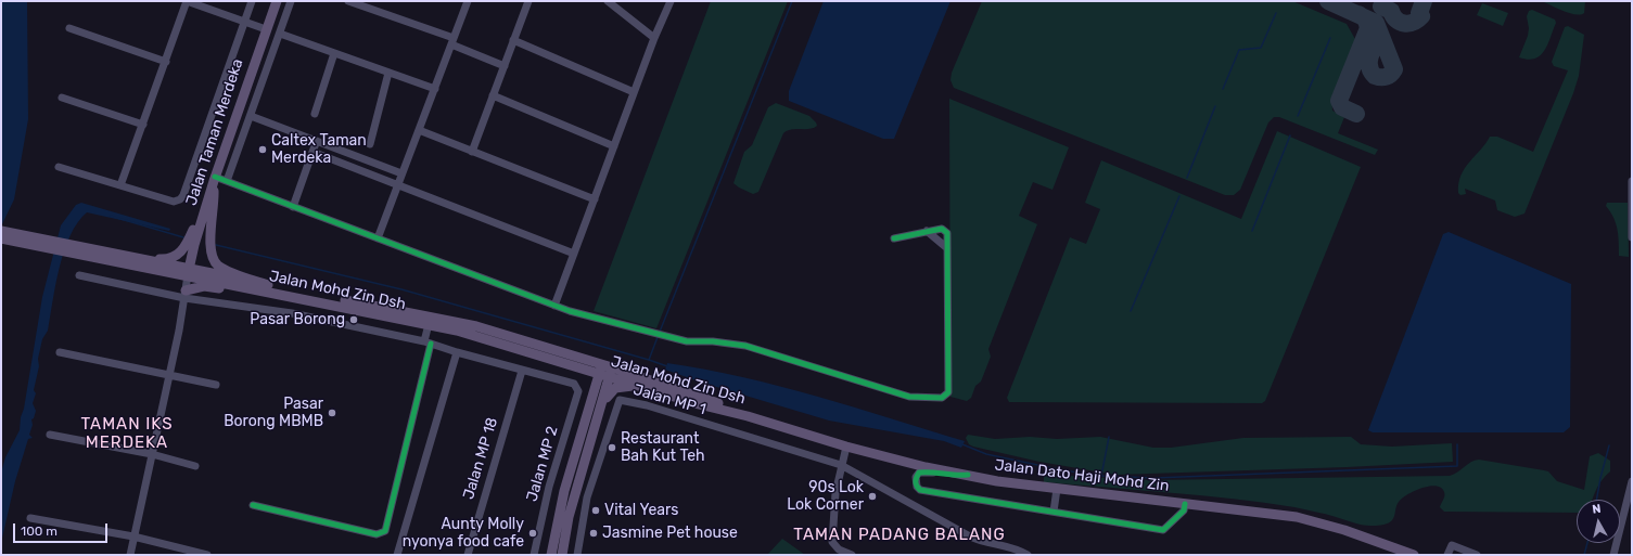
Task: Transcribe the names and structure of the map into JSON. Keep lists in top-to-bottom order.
{
  "streets": {
    "main road": ["Jalan Taman Merdeka", "Jalan Mohd Zin Dsh", "Jalan Dato Haji Mohd Zin"],
    "street": ["Jalan MP 1", "Jalan MP 18", "Jalan MP 2"]
  },
  "crossings": [
    ["Jalan Taman Merdeka", "Jalan Mohd Zin Dsh"],
    ["Jalan Mohd Zin Dsh", "Jalan Dato Haji Mohd Zin"],
    ["Jalan MP 18", "Jalan MP 2"]
  ],
  "districts": ["TAMAN IKS MERDEKA", "TAMAN PADANG BALANG"],
  "places": [
    "Caltex Taman Merdeka",
    "Pasar Borong",
    "Pasar Borong MBMB",
    "Restaurant Bah Kut Teh",
    "90s Lok Lok Corner",
    "Vital Years",
    "Aunty Molly nyonya food cafe",
    "Jasmine Pet house"
  ],
  "scale_bar": "100 m",
  "north": "top"
}
